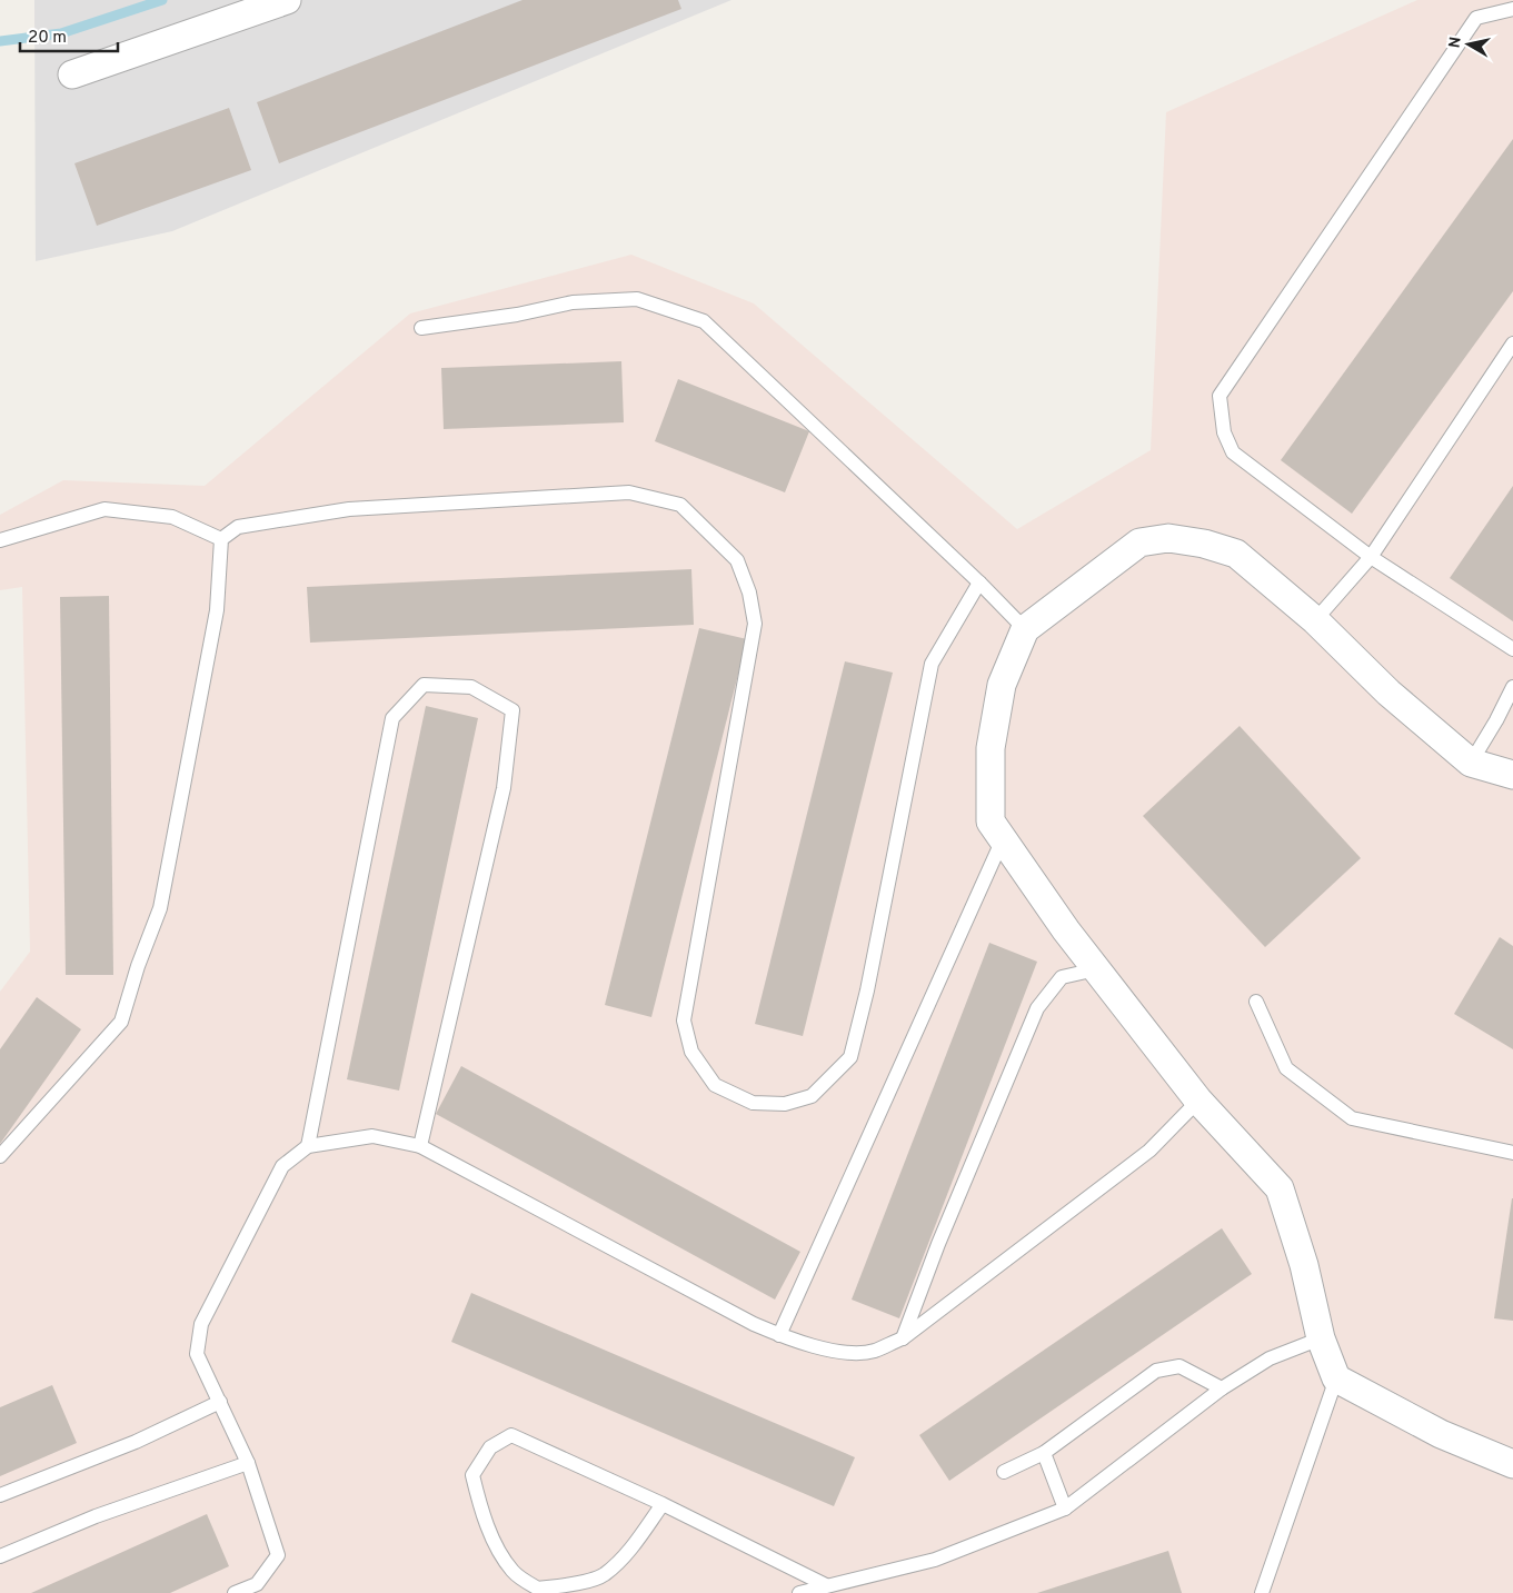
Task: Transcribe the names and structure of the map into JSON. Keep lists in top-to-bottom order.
{
  "scale_bar": "20 m",
  "north": "left"
}
